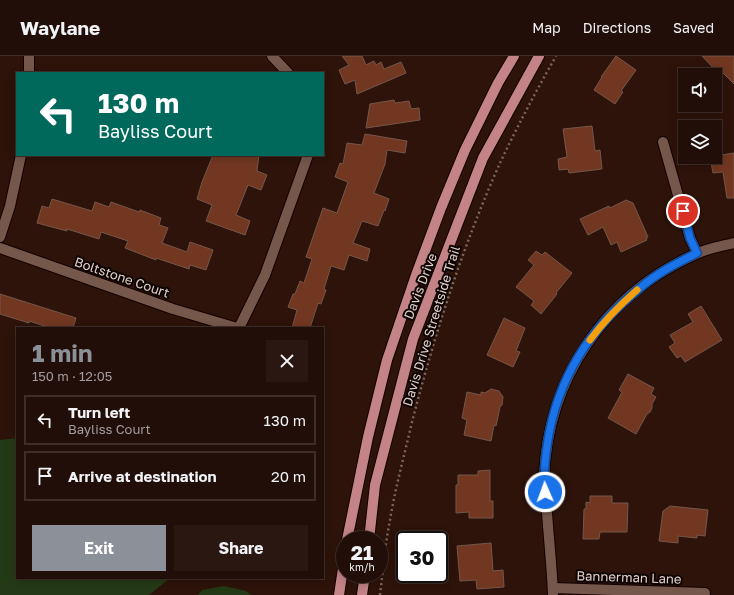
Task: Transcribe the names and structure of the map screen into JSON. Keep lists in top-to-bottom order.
{
  "streets": {
    "main road": ["Davis Drive"],
    "street": ["Boltstone Court", "Bannerman Lane"],
    "path": ["Davis Drive Streetside Trail"]
  },
  "page": {
    "header": "Waylane",
    "nav": ["Map", "Directions", "Saved"],
    "turn": ["130 m", "Bayliss Court"],
    "heading": ["1 min", "150 m · 12:05"],
    "list": [
      {
        "name": "Turn left",
        "note": "Bayliss Court",
        "value": "130 m"
      },
      {
        "name": "Arrive at destination",
        "value": "20 m"
      }
    ],
    "buttons": ["Exit", "Share"],
    "speed": "21 km/h",
    "limit": "30"
  }
}
